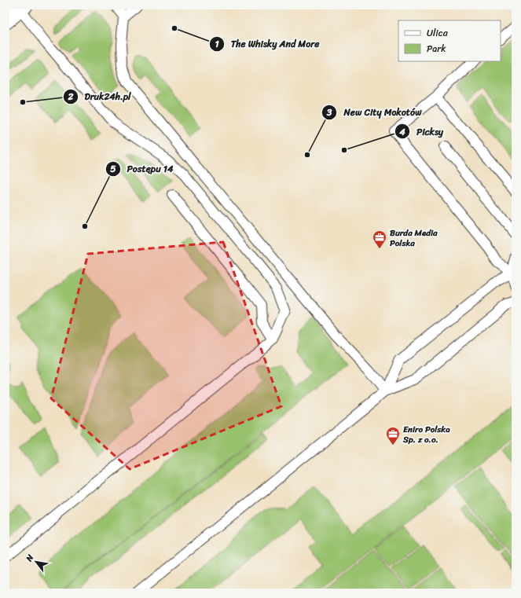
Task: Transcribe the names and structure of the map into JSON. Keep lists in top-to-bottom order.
{
  "places": {
    "other": [
      "The Whisky And More",
      "Druk24h.pl",
      "Picksy",
      "New City Mokotów",
      "Postępu 14"
    ],
    "office": ["Burda Media Polska", "Eniro Polska Sp. z o.o."]
  },
  "legend": ["Ulica", "Park"],
  "north": "top left"
}
